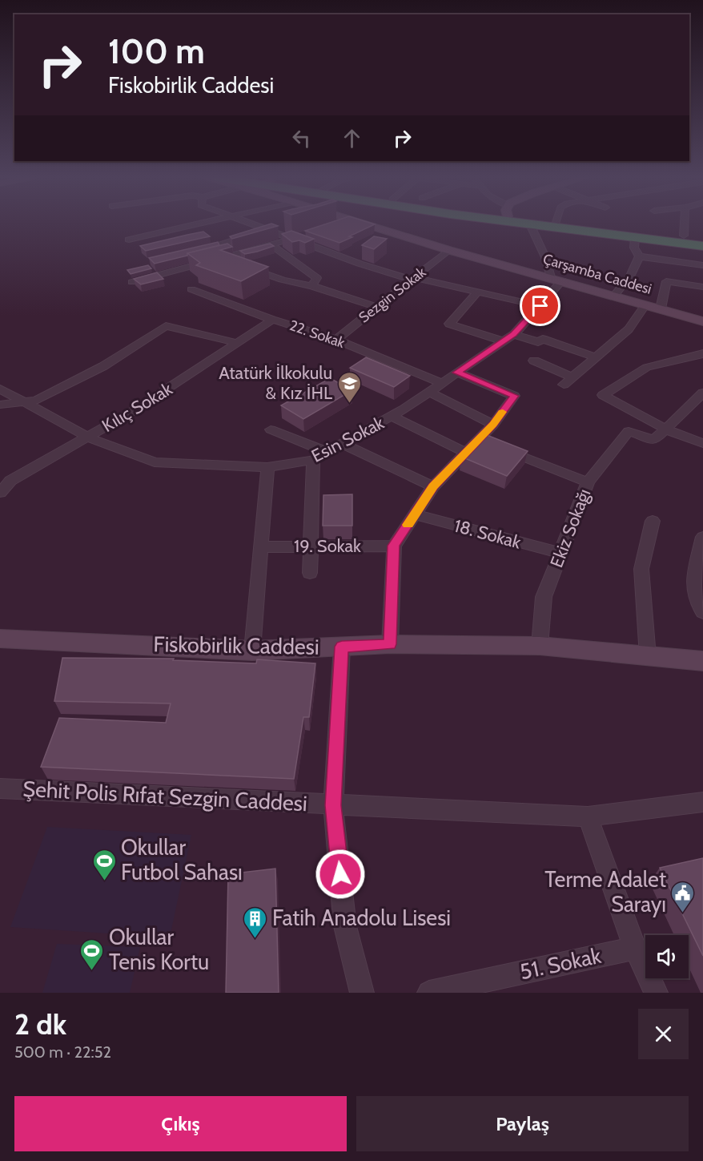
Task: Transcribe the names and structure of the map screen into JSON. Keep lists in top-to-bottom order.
{
  "streets": {
    "main road": ["Çarşamba Caddesi", "Fiskobirlik Caddesi"],
    "street": [
      "Sezgin Sokak",
      "22. Sokak",
      "Kılıç Sokak",
      "Esin Sokak",
      "Ekiz Sokağı",
      "18. Sokak",
      "19. Sokak",
      "Şehit Polis Rıfat Sezgin Caddesi",
      "51. Sokak"
    ]
  },
  "crossings": [
    ["Çarşamba Caddesi", "Sezgin Sokak"],
    ["Çarşamba Caddesi", "Esin Sokak"],
    ["Sezgin Sokak", "22. Sokak"],
    ["22. Sokak", "Kılıç Sokak"],
    ["22. Sokak", "Esin Sokak"],
    ["Kılıç Sokak", "Esin Sokak"],
    ["Ekiz Sokağı", "18. Sokak"],
    ["Ekiz Sokağı", "Fiskobirlik Caddesi"]
  ],
  "places": {
    "school or university": ["Atatürk İlkokulu & Kız İHL"],
    "sports": ["Okullar Futbol Sahası", "Okullar Tenis Kortu"],
    "public building": ["Terme Adalet Sarayı"],
    "building": ["Fatih Anadolu Lisesi"]
  },
  "page": {
    "turn": ["100 m", "Fiskobirlik Caddesi"],
    "heading": ["2 dk", "500 m · 22:52"],
    "buttons": ["Çıkış", "Paylaş"]
  }
}
